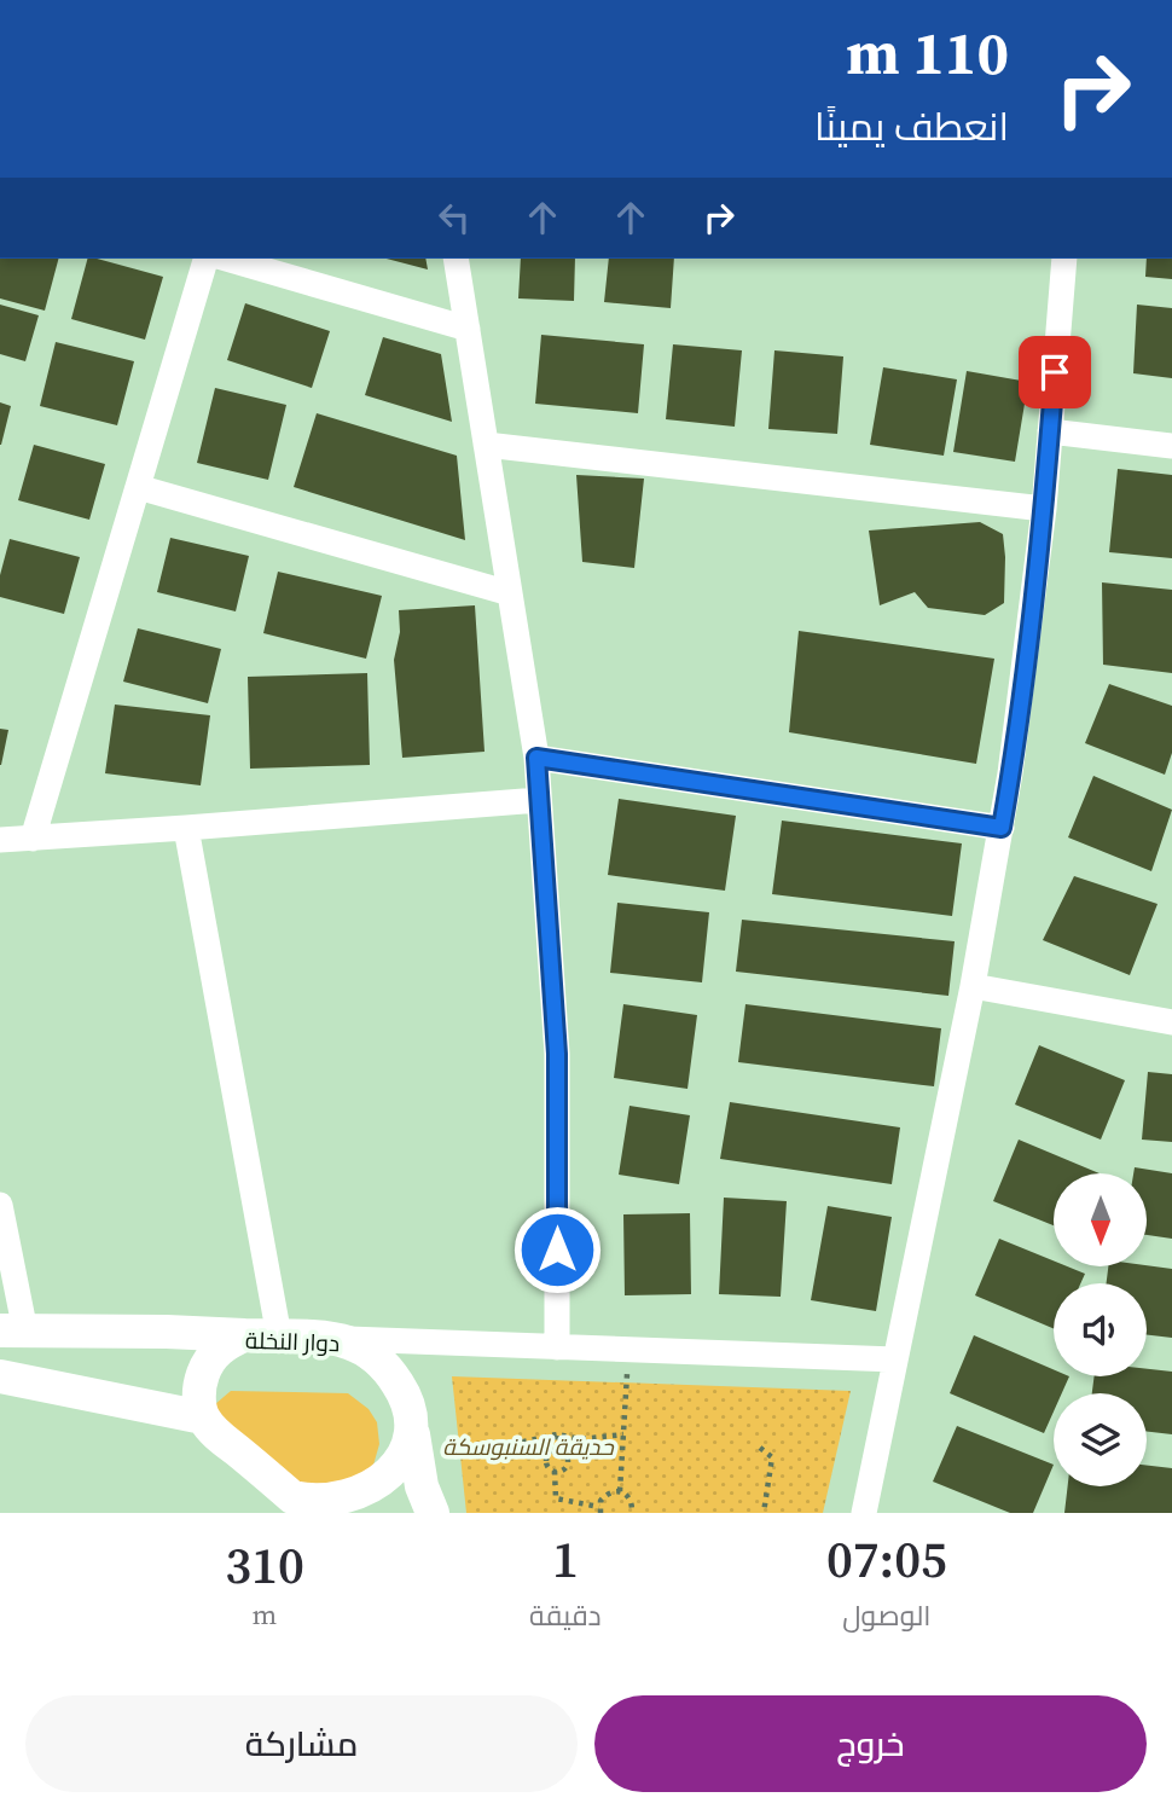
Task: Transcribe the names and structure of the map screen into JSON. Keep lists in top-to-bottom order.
{
  "streets": {
    "street": ["دوار النخلة"]
  },
  "parks": ["حديقة السنبوسكة"],
  "north": "bottom",
  "page": {
    "turn": ["110 m", "انعطف يمينًا"],
    "eta": [
      "07:05",
      "الوصول",
      "1",
      "دقيقة",
      "310",
      "m"
    ],
    "buttons": ["خروج", "مشاركة"]
  }
}
